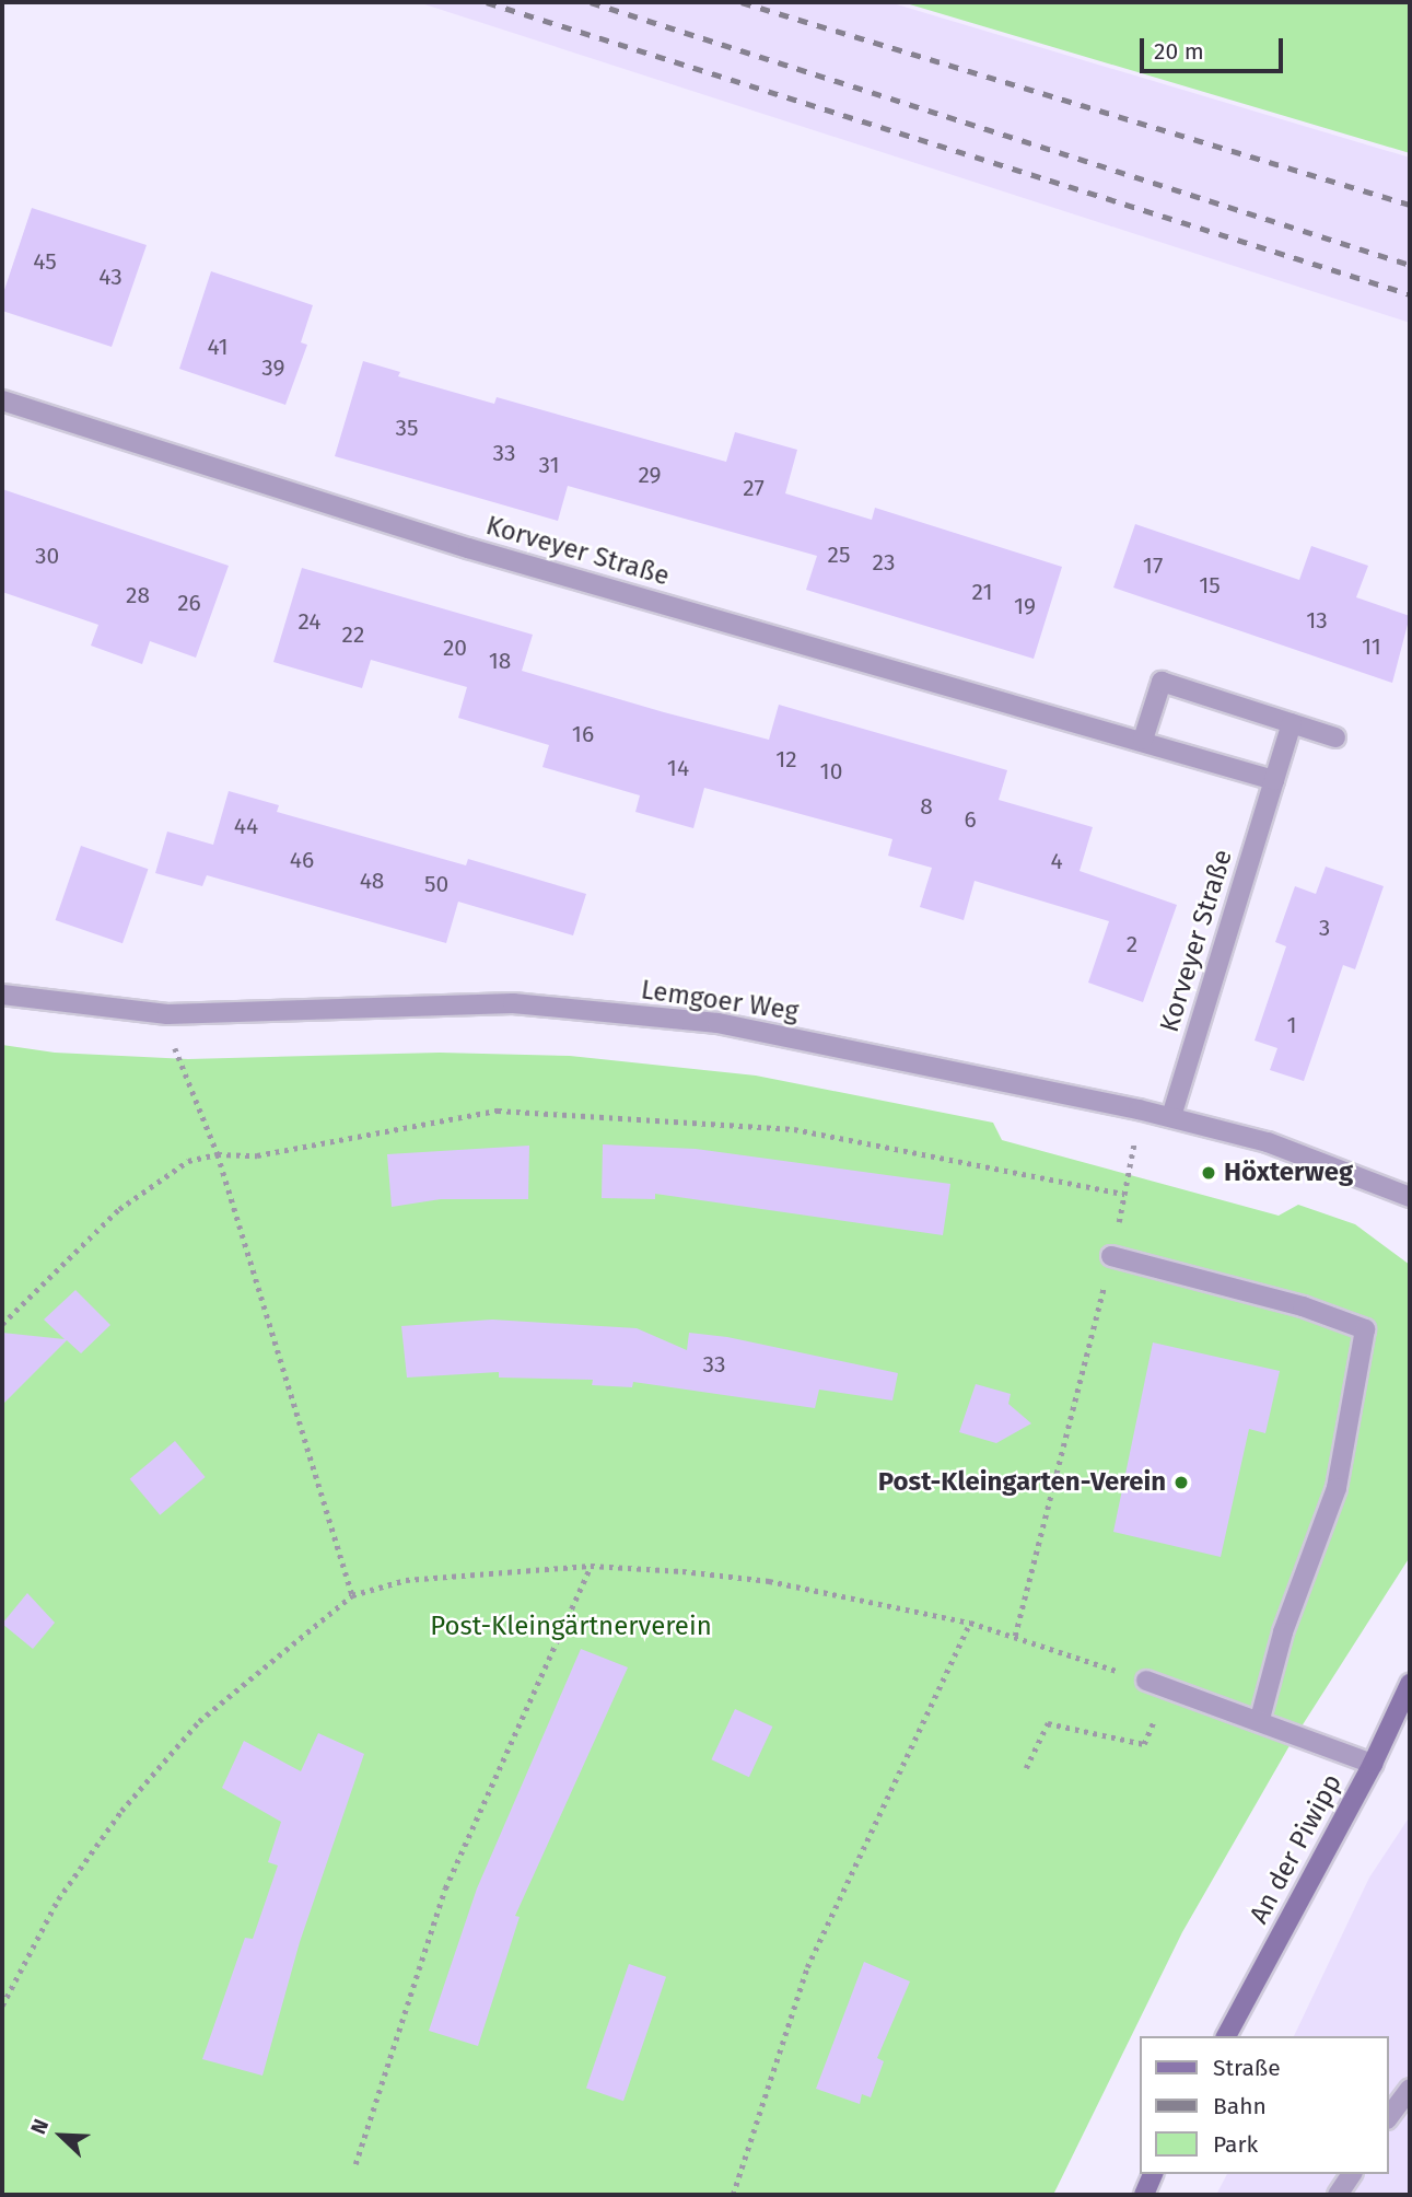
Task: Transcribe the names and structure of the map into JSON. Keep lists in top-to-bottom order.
{
  "streets": {
    "street": ["Korveyer Straße", "Lemgoer Weg", "An der Piwipp"]
  },
  "crossings": [
    ["Korveyer Straße", "Lemgoer Weg"]
  ],
  "parks": ["Post-Kleingärtnerverein"],
  "places": ["Höxterweg", "Post-Kleingarten-Verein"],
  "house_numbers": [
    "45",
    "43",
    "41",
    "39",
    "35",
    "33",
    "31",
    "29",
    "27",
    "25",
    "30",
    "23",
    "17",
    "15",
    "21",
    "28",
    "26",
    "19",
    "13",
    "24",
    "22",
    "11",
    "20",
    "18",
    "16",
    "12",
    "14",
    "10",
    "8",
    "6",
    "44",
    "46",
    "4",
    "48",
    "50",
    "3",
    "2",
    "1",
    "33"
  ],
  "legend": ["Straße", "Bahn", "Park"],
  "scale_bar": "20 m",
  "north": "top left"
}
